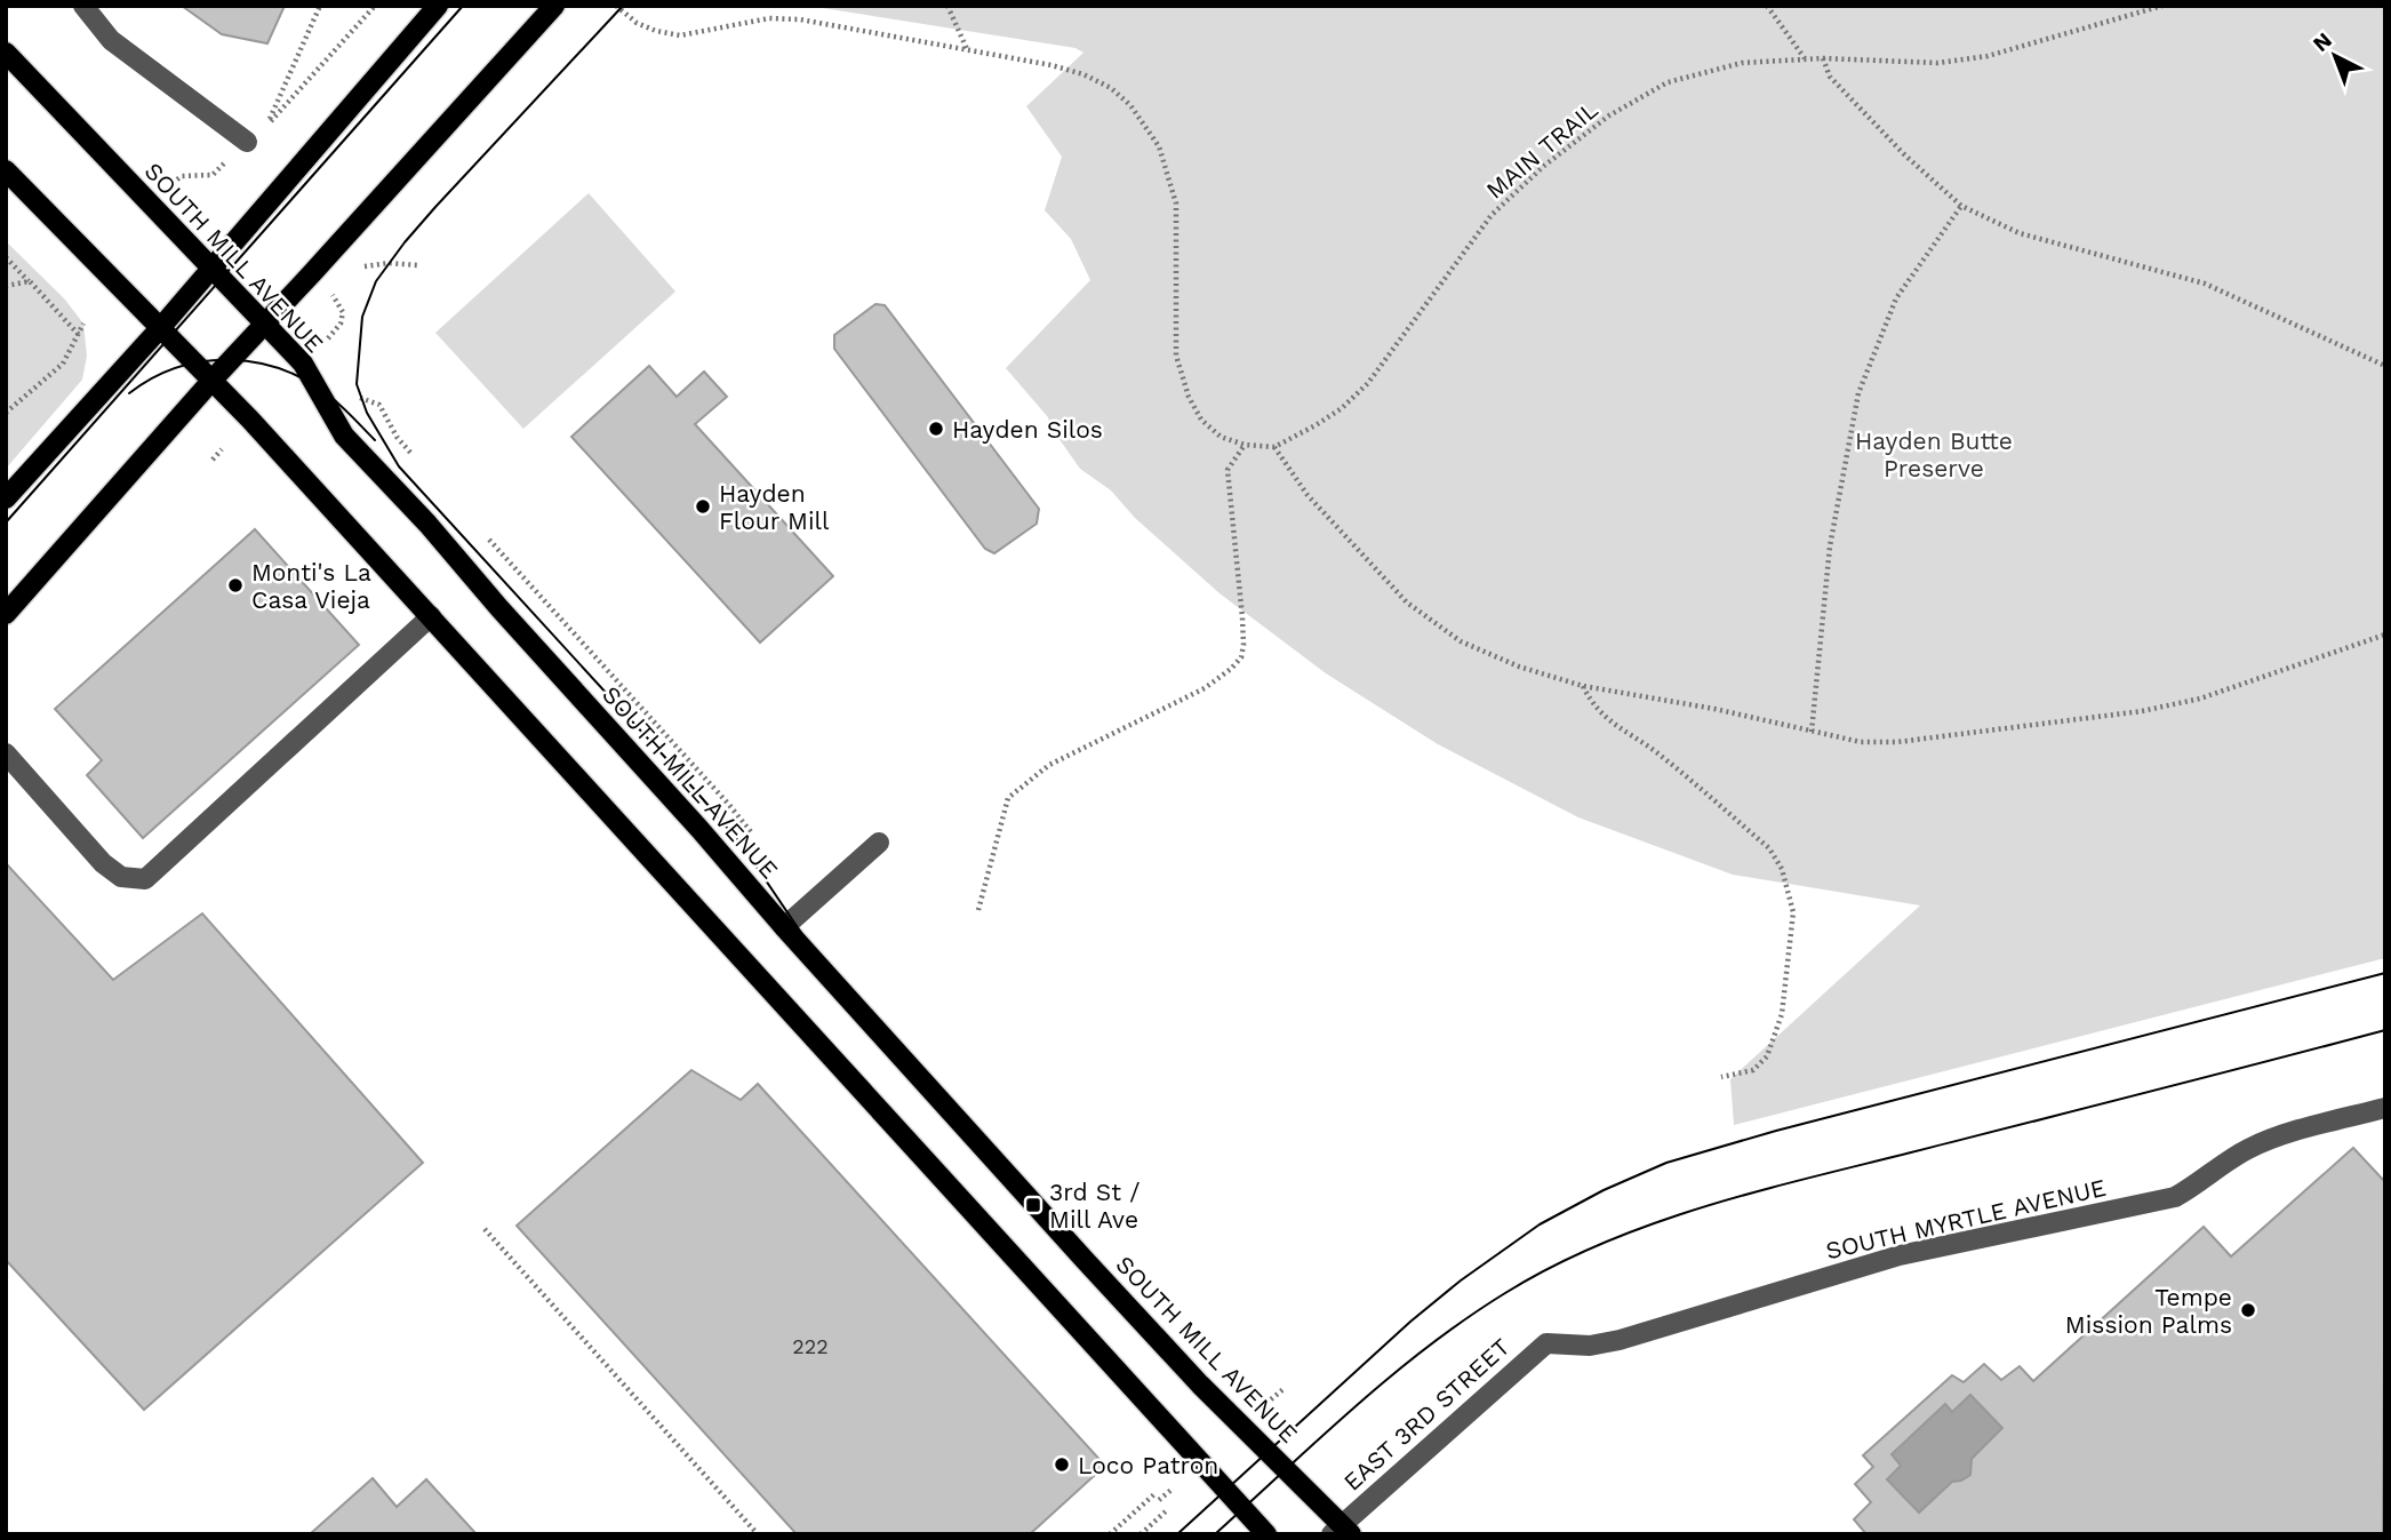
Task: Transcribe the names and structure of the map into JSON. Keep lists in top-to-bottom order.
{
  "streets": {
    "main road": ["SOUTH MILL AVENUE"],
    "street": ["SOUTH MYRTLE AVENUE", "EAST 3RD STREET"],
    "path": ["MAIN TRAIL"]
  },
  "crossings": [
    ["SOUTH MILL AVENUE", "EAST 3RD STREET"],
    ["SOUTH MYRTLE AVENUE", "EAST 3RD STREET"]
  ],
  "parks": ["Hayden Butte Preserve"],
  "places": {
    "other": [
      "Hayden Silos",
      "Hayden Flour Mill",
      "Monti's La Casa Vieja",
      "Tempe Mission Palms",
      "Loco Patron"
    ],
    "transit": ["3rd St / Mill Ave"]
  },
  "house_numbers": ["222"],
  "north": "top left"
}
